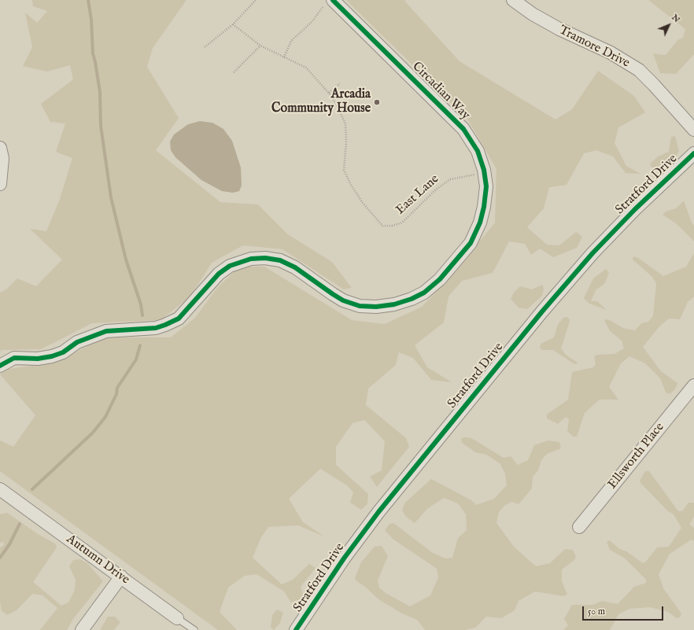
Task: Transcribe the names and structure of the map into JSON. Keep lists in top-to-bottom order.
{
  "streets": {
    "street": [
      "Tramore Drive",
      "Circadian Way",
      "Stratford Drive",
      "Ellsworth Place",
      "Autumn Drive"
    ],
    "path": ["East Lane"]
  },
  "crossings": [
    ["Circadian Way", "East Lane"]
  ],
  "places": ["Arcadia Community House"],
  "scale_bar": "50 m",
  "north": "top right"
}
